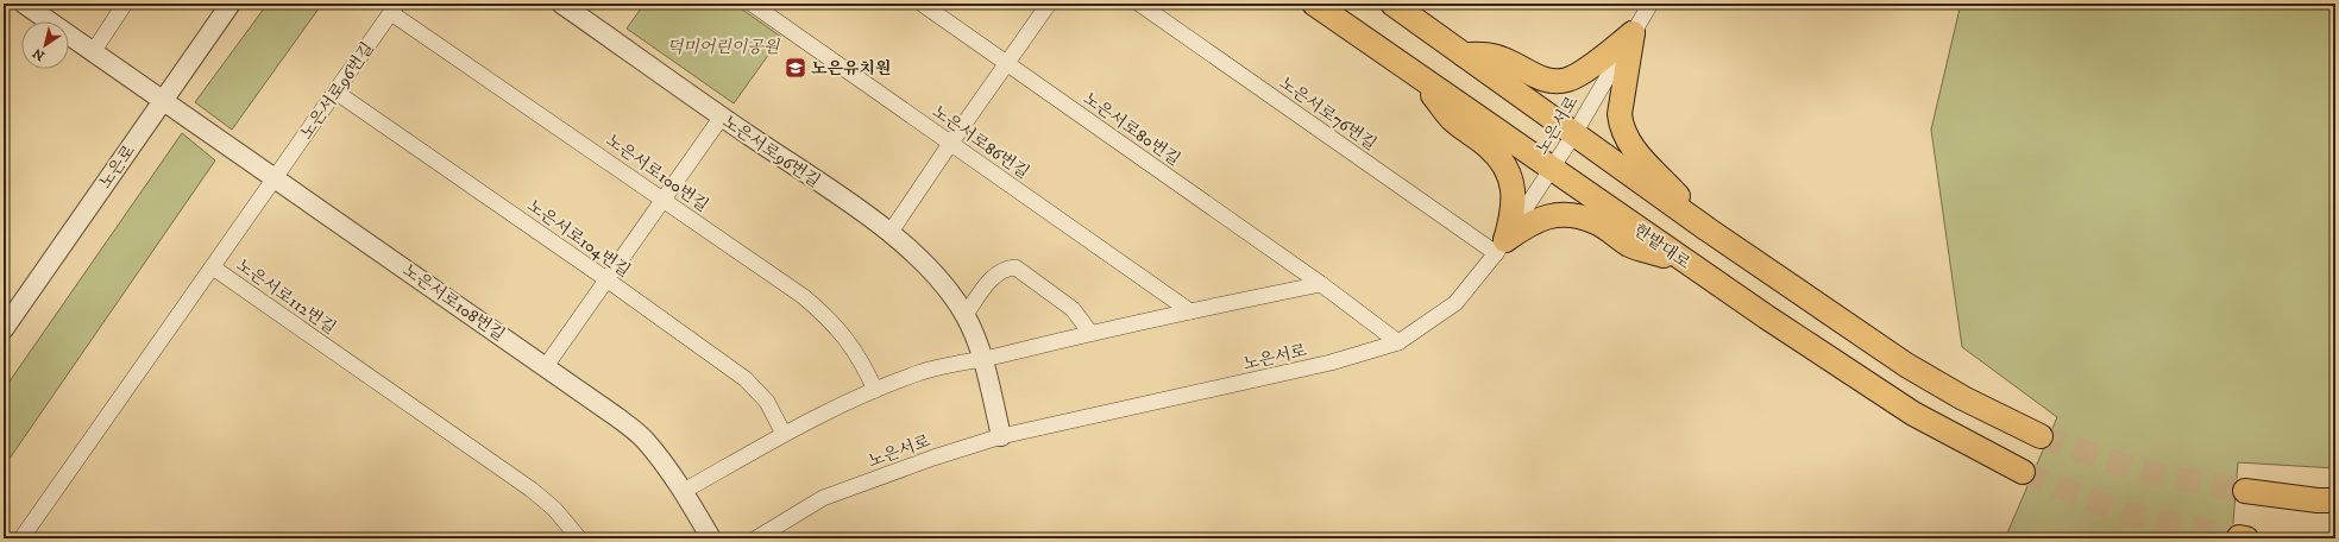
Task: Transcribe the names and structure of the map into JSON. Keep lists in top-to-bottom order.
{
  "streets": {
    "main road": ["한밭대로"],
    "street": [
      "노은서로96번길",
      "노은서로76번길",
      "노은서로",
      "노은서로80번길",
      "노은서로86번길",
      "노은로",
      "노은서로100번길",
      "노은서로104번길",
      "노은서로112번길",
      "노은서로108번길"
    ]
  },
  "crossings": [
    ["노은서로96번길", "노은서로"],
    ["노은서로96번길", "노은서로100번길"],
    ["노은서로96번길", "노은서로104번길"],
    ["노은서로96번길", "노은서로112번길"],
    ["노은서로96번길", "노은서로108번길"],
    ["노은서로76번길", "노은서로"],
    ["노은서로", "노은서로80번길"],
    ["노은서로", "한밭대로"],
    ["노은로", "노은서로108번길"]
  ],
  "parks": ["덕미어린이공원"],
  "places": {
    "school or university": ["노은유치원"]
  },
  "north": "bottom left"
}
